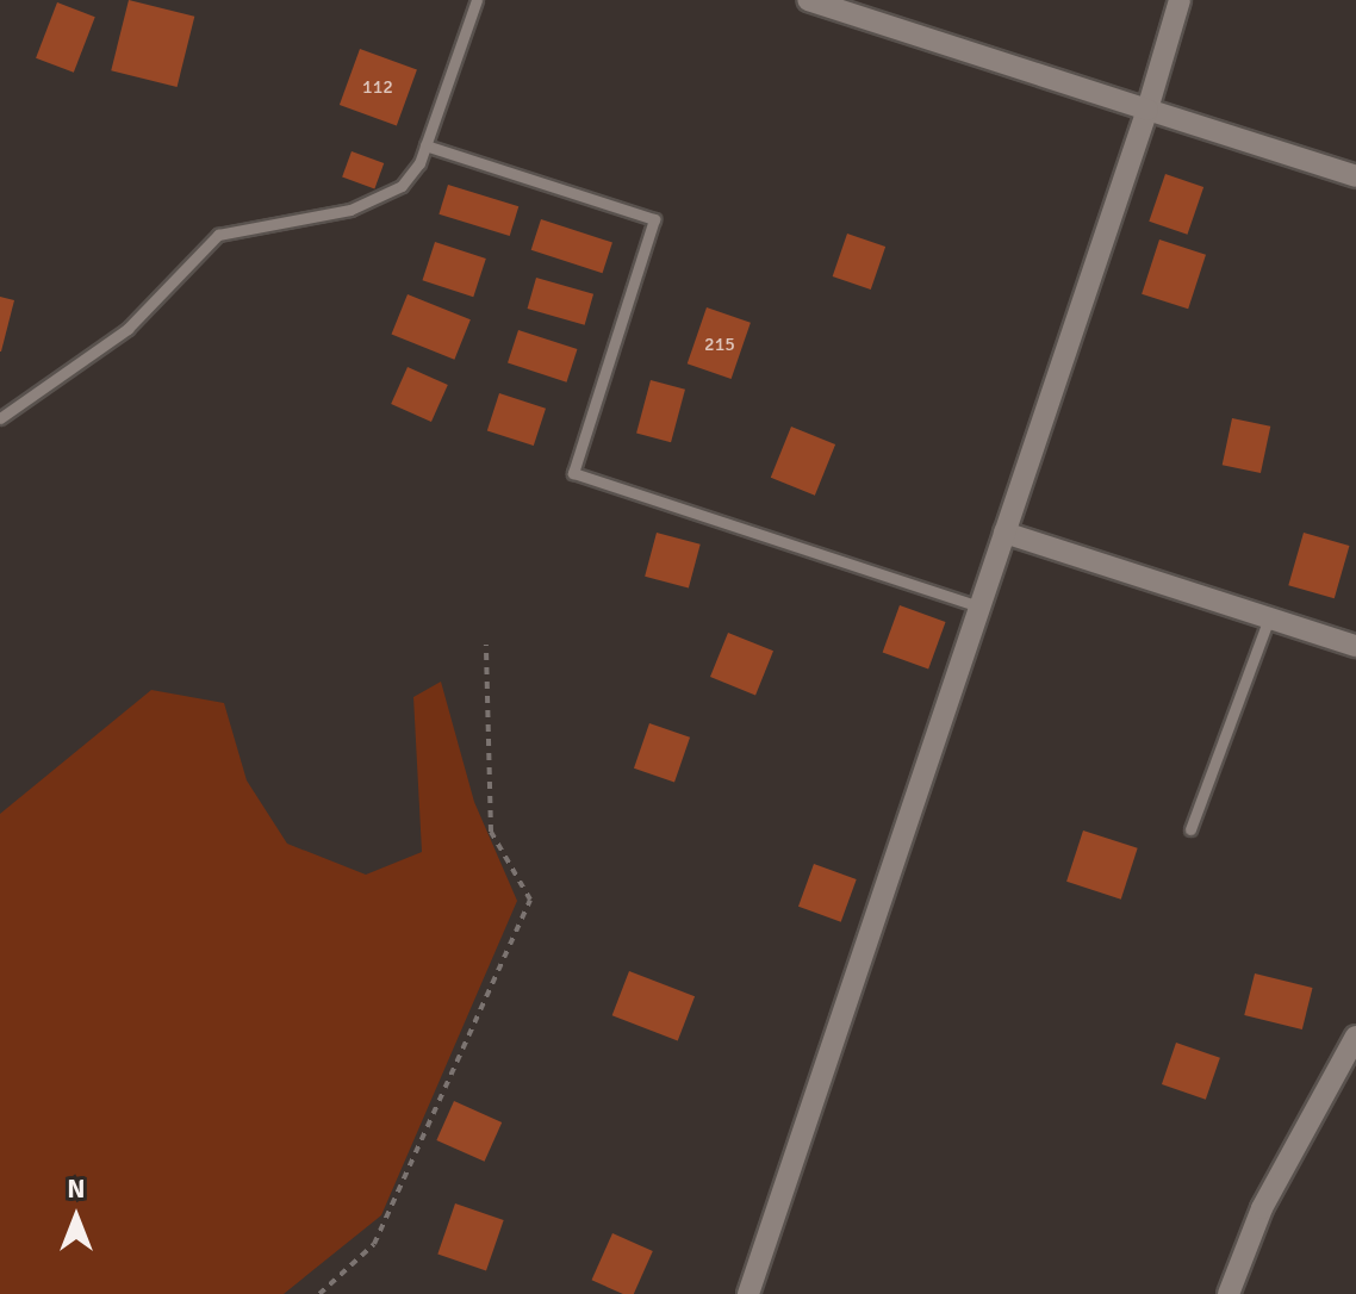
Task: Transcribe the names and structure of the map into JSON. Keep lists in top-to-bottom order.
{
  "house_numbers": ["112", "215"],
  "north": "top"
}
